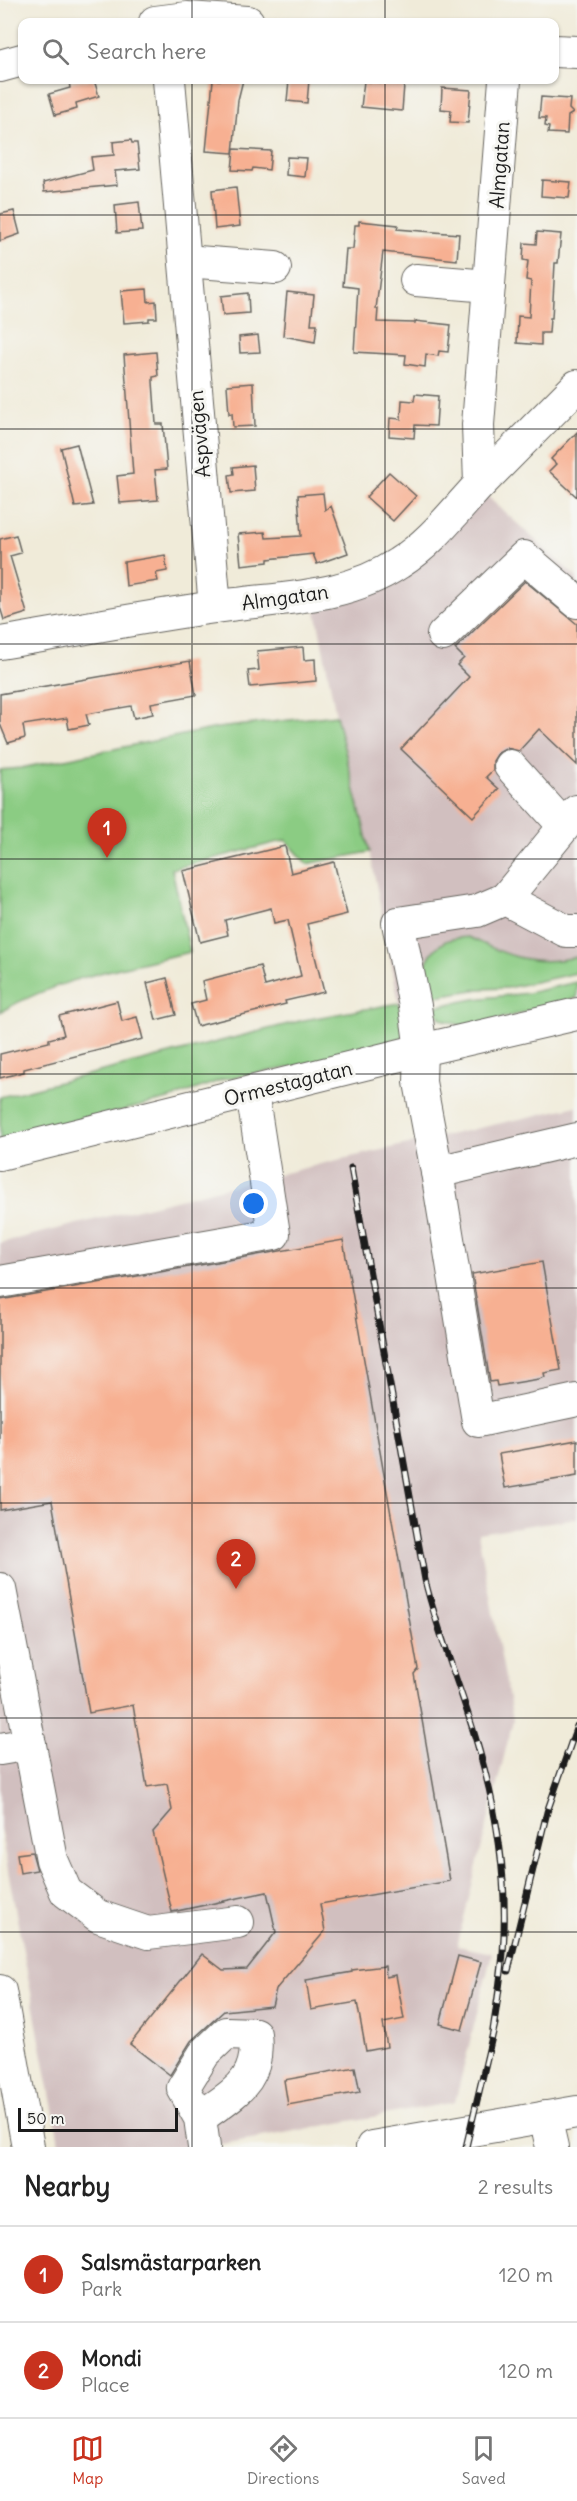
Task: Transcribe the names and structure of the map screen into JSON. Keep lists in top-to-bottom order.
{
  "streets": {
    "street": ["Almgatan", "Aspvägen", "Ormestagatan"]
  },
  "crossings": [
    ["Almgatan", "Aspvägen"]
  ],
  "scale_bar": "50 m",
  "page": {
    "search": "Search here",
    "pins": ["1", "2"],
    "scale": "50 m",
    "heading": ["Nearby", "2 results"],
    "list": [
      {
        "mark": "1",
        "name": "Salsmästarparken",
        "note": "Park",
        "value": "120 m"
      },
      {
        "mark": "2",
        "name": "Mondi",
        "note": "Place",
        "value": "120 m"
      }
    ],
    "nav": ["Map", "Directions", "Saved"]
  }
}
